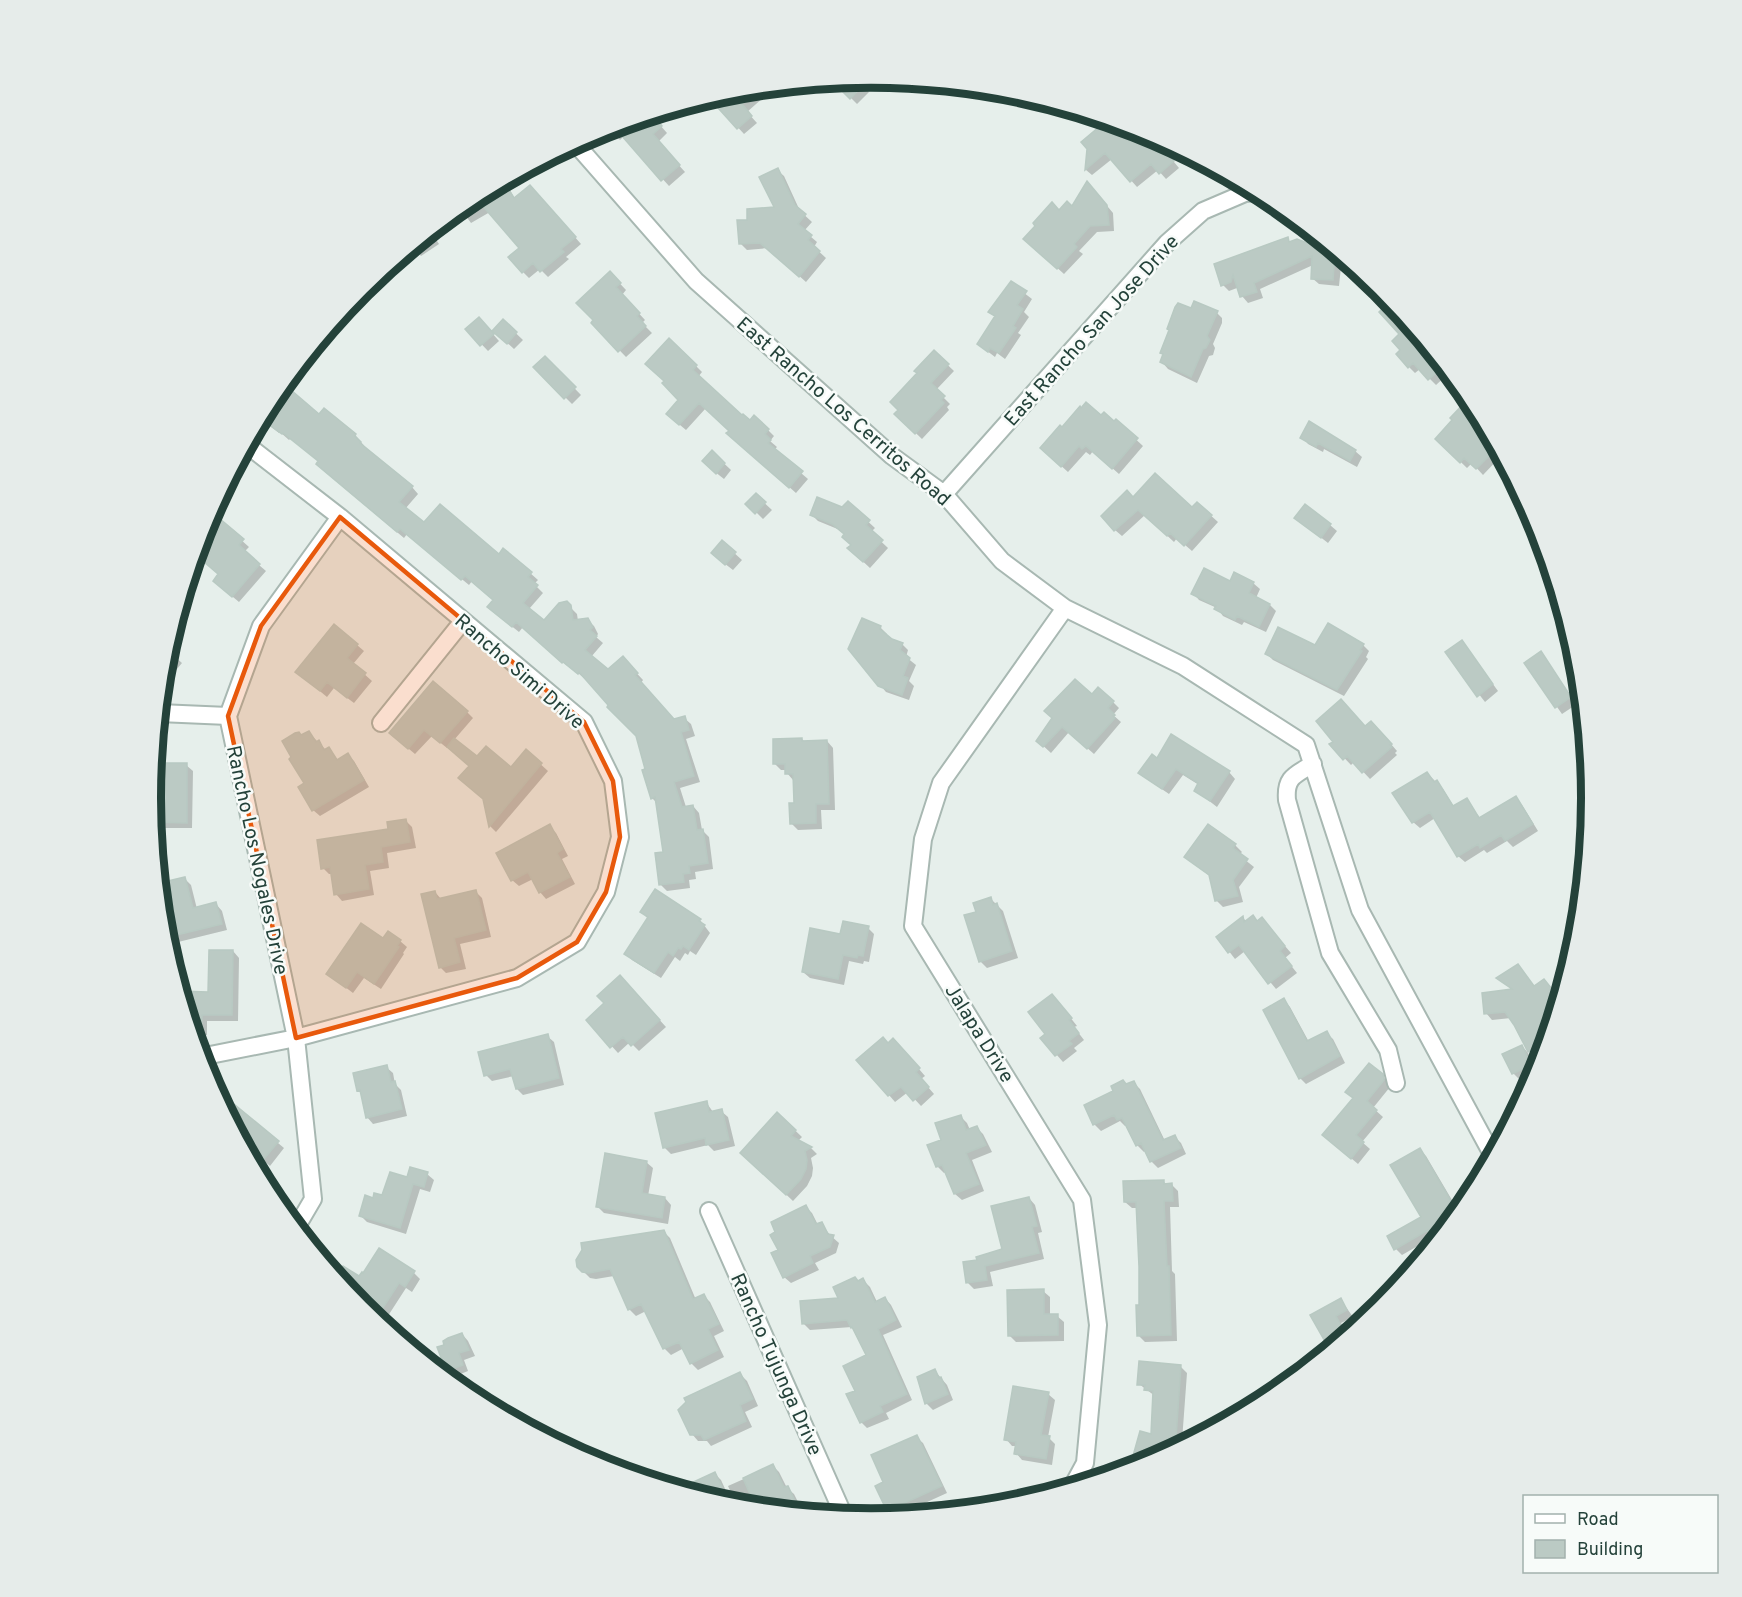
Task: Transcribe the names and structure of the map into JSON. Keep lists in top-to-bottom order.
{
  "streets": {
    "street": [
      "East Rancho San Jose Drive",
      "East Rancho Los Cerritos Road",
      "Rancho Simi Drive",
      "Rancho Los Nogales Drive",
      "Jalapa Drive",
      "Rancho Tujunga Drive"
    ]
  },
  "crossings": [
    ["East Rancho San Jose Drive", "East Rancho Los Cerritos Road"],
    ["East Rancho Los Cerritos Road", "Jalapa Drive"],
    ["Rancho Simi Drive", "Rancho Los Nogales Drive"]
  ],
  "legend": ["Road", "Building"]
}
